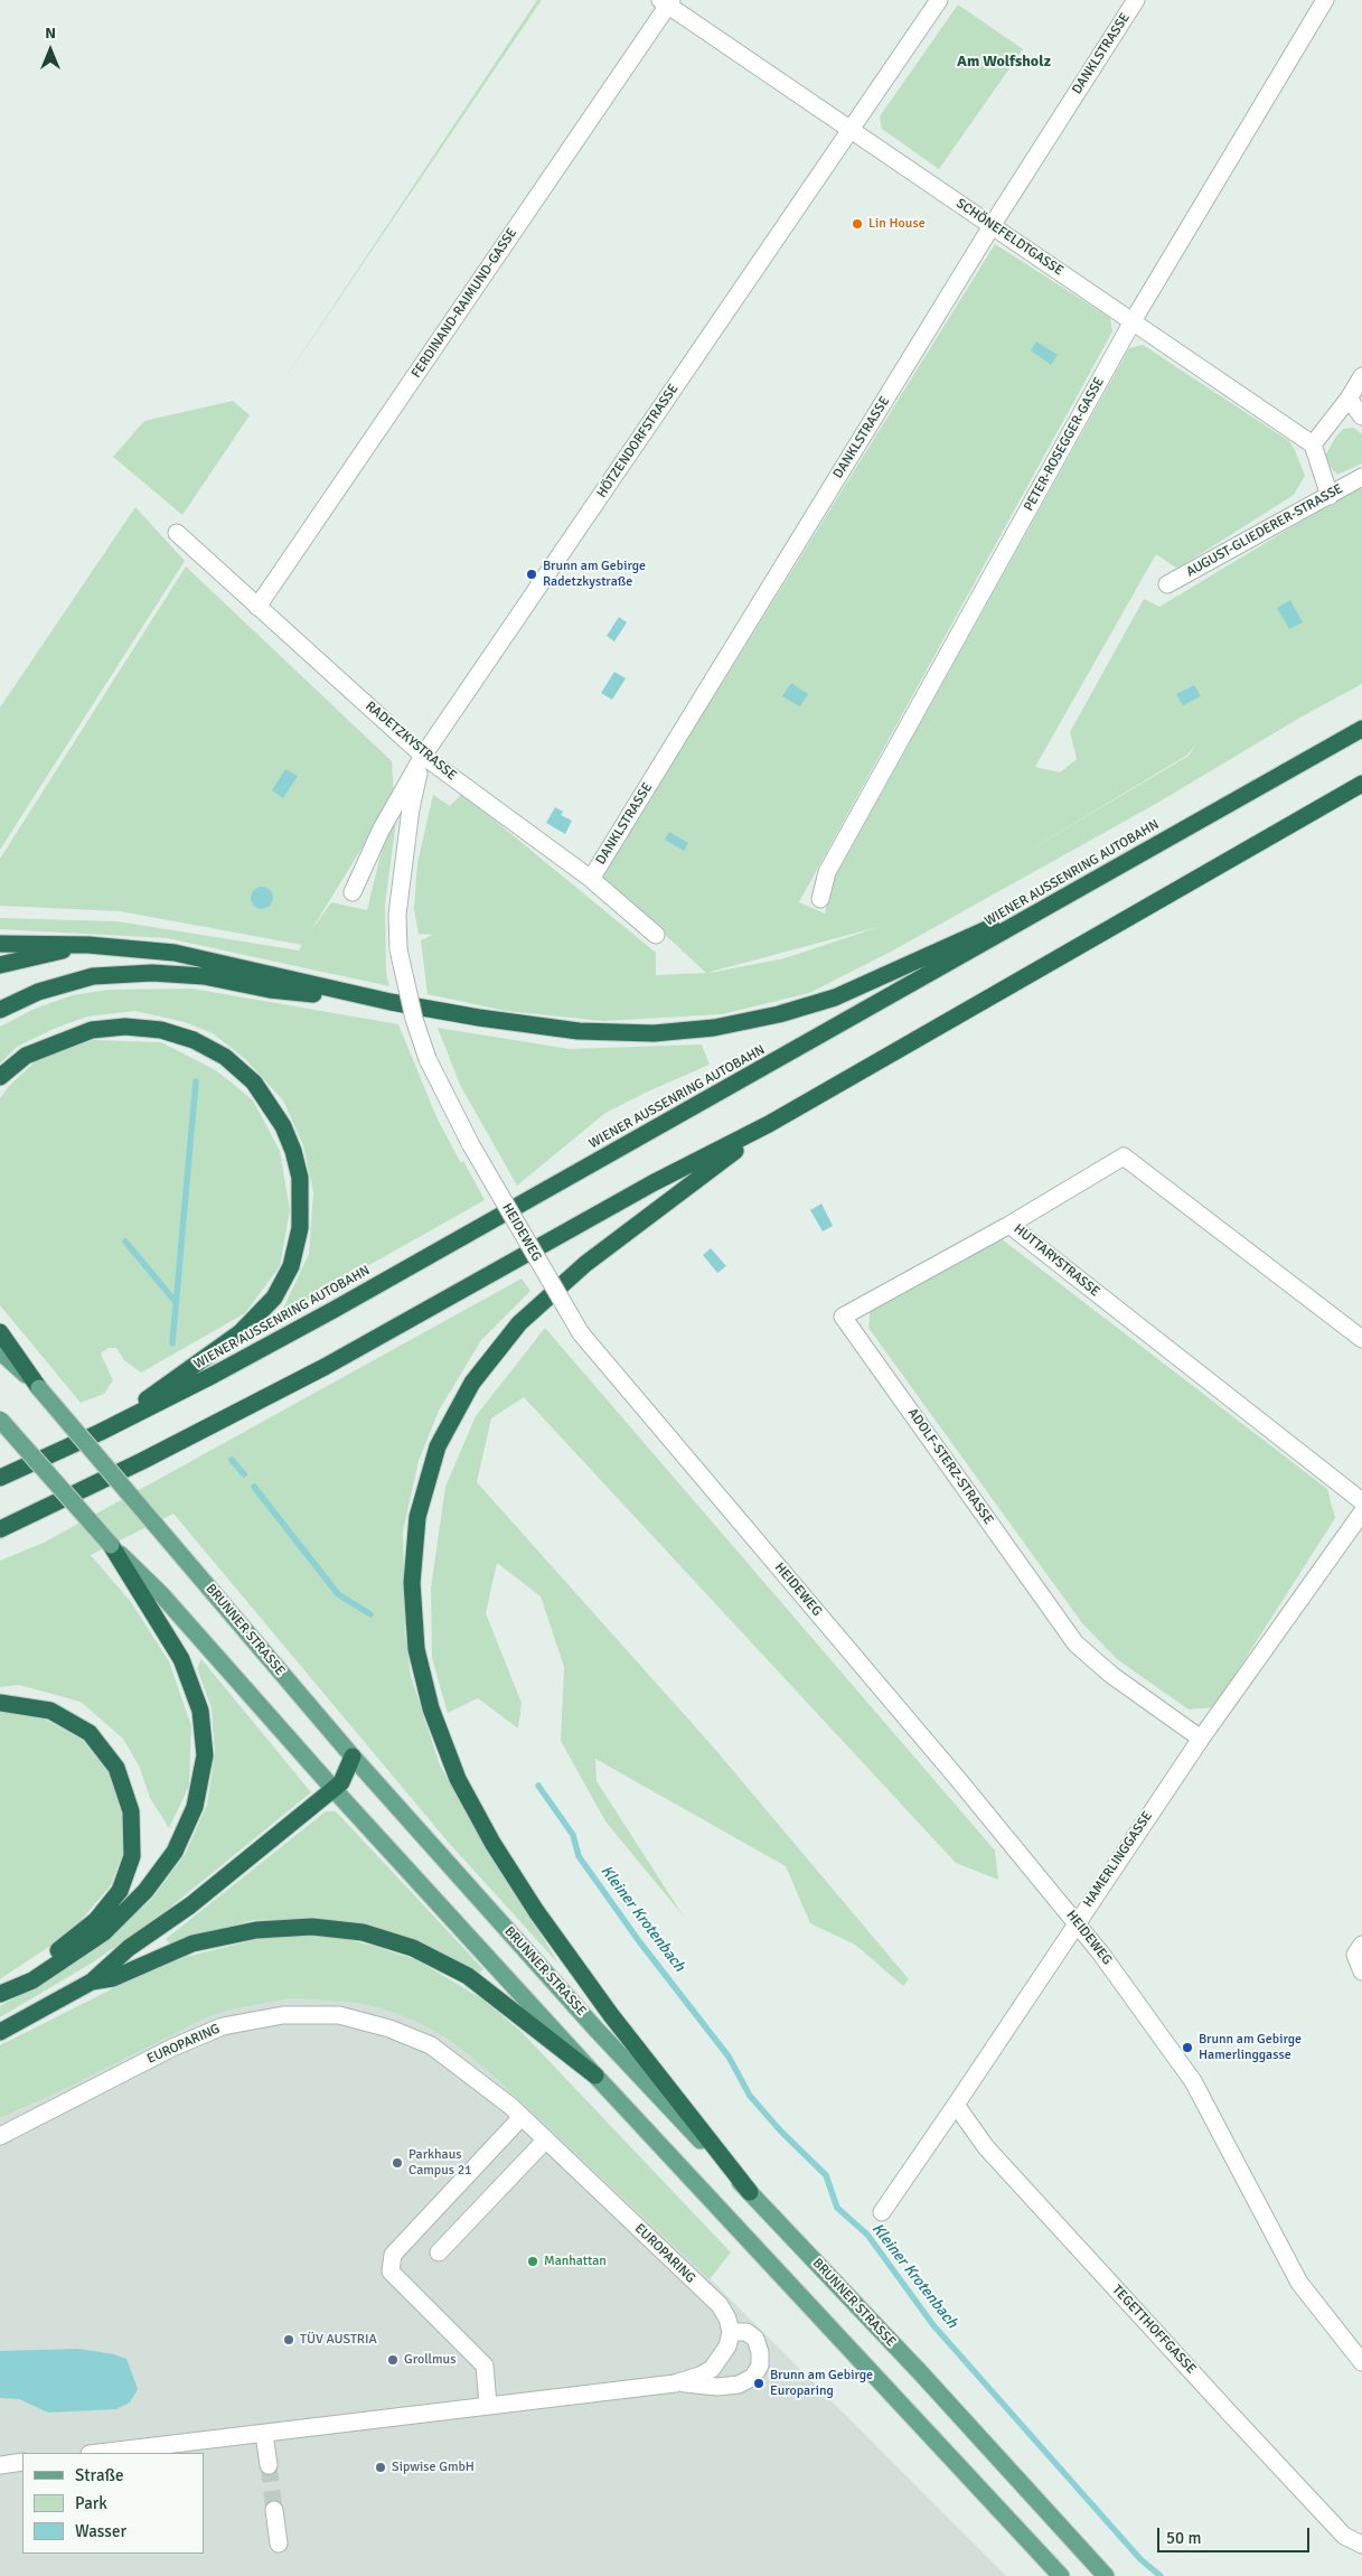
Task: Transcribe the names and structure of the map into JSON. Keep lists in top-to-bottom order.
{
  "streets": {
    "highway": ["WIENER AUSSENRING AUTOBAHN"],
    "main road": ["BRUNNER STRASSE"],
    "street": [
      "DANKLSTRASSE",
      "SCHÖNEFELDTGASSE",
      "FERDINAND-RAIMUND-GASSE",
      "HÖTZENDORFSTRASSE",
      "PETER-ROSEGGER-GASSE",
      "AUGUST-GLIEDERER-STRASSE",
      "RADETZKYSTRASSE",
      "HEIDEWEG",
      "HUTTARYSTRASSE",
      "ADOLF-STERZ-STRASSE",
      "HAMERLINGGASSE",
      "EUROPARING",
      "TEGETTHOFFGASSE"
    ]
  },
  "crossings": [
    ["DANKLSTRASSE", "SCHÖNEFELDTGASSE"],
    ["DANKLSTRASSE", "RADETZKYSTRASSE"],
    ["SCHÖNEFELDTGASSE", "FERDINAND-RAIMUND-GASSE"],
    ["SCHÖNEFELDTGASSE", "HÖTZENDORFSTRASSE"],
    ["SCHÖNEFELDTGASSE", "PETER-ROSEGGER-GASSE"],
    ["FERDINAND-RAIMUND-GASSE", "RADETZKYSTRASSE"],
    ["HÖTZENDORFSTRASSE", "RADETZKYSTRASSE"],
    ["HÖTZENDORFSTRASSE", "HEIDEWEG"],
    ["RADETZKYSTRASSE", "HEIDEWEG"],
    ["HEIDEWEG", "HAMERLINGGASSE"],
    ["HUTTARYSTRASSE", "ADOLF-STERZ-STRASSE"],
    ["ADOLF-STERZ-STRASSE", "HAMERLINGGASSE"],
    ["HAMERLINGGASSE", "TEGETTHOFFGASSE"]
  ],
  "districts": ["Am Wolfsholz"],
  "water": ["Kleiner Krotenbach"],
  "places": [
    "Lin House",
    "Brunn am Gebirge Radetzkystraße",
    "Brunn am Gebirge Hamerlinggasse",
    "Parkhaus Campus 21",
    "Manhattan",
    "TÜV AUSTRIA",
    "Grollmus",
    "Brunn am Gebirge Europaring",
    "Sipwise GmbH"
  ],
  "legend": ["Straße", "Park", "Wasser"],
  "scale_bar": "50 m",
  "north": "top"
}
